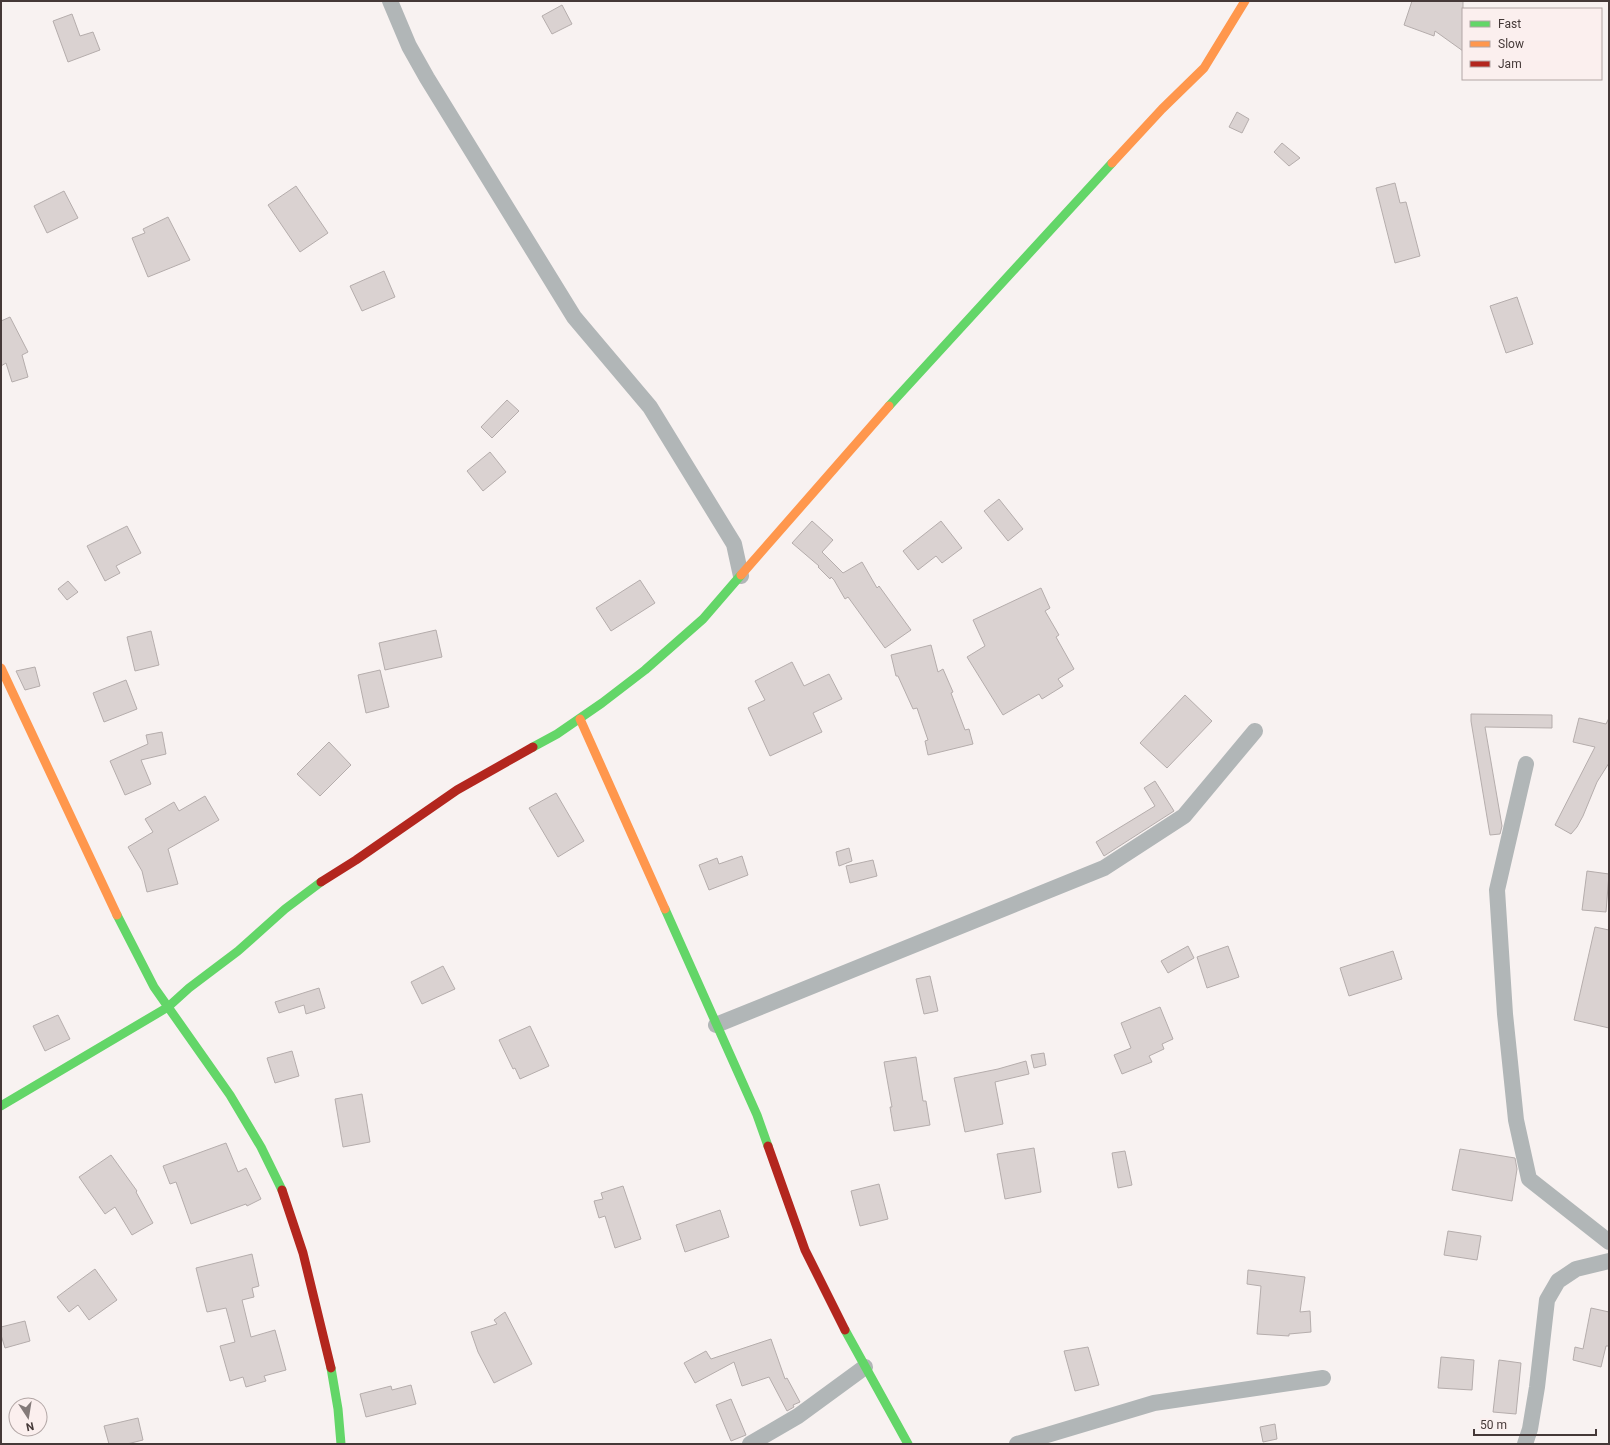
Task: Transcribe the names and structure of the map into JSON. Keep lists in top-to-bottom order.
{
  "legend": ["Fast", "Slow", "Jam"],
  "scale_bar": "50 m",
  "north": "bottom"
}
